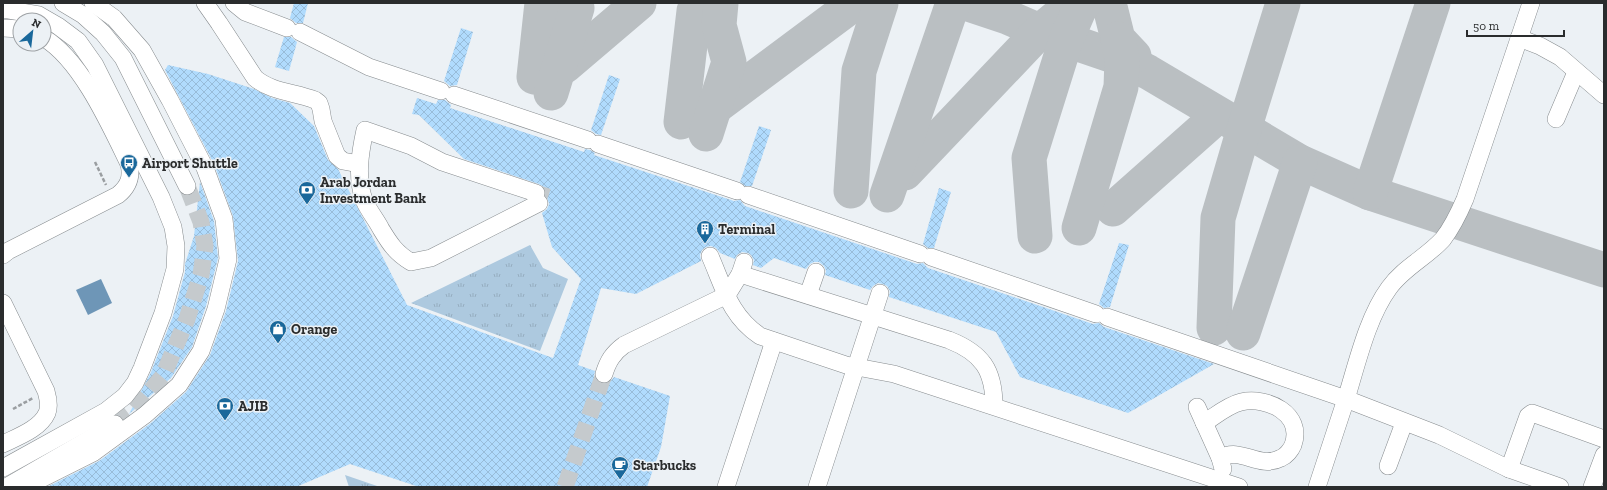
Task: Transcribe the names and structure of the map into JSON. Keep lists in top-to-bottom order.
{
  "places": {
    "bus stop": ["Airport Shuttle"],
    "bank": ["Arab Jordan Investment Bank", "AJIB"],
    "building": ["Terminal"],
    "shop": ["Orange"],
    "cafe": ["Starbucks"]
  },
  "scale_bar": "50 m",
  "north": "top right"
}
